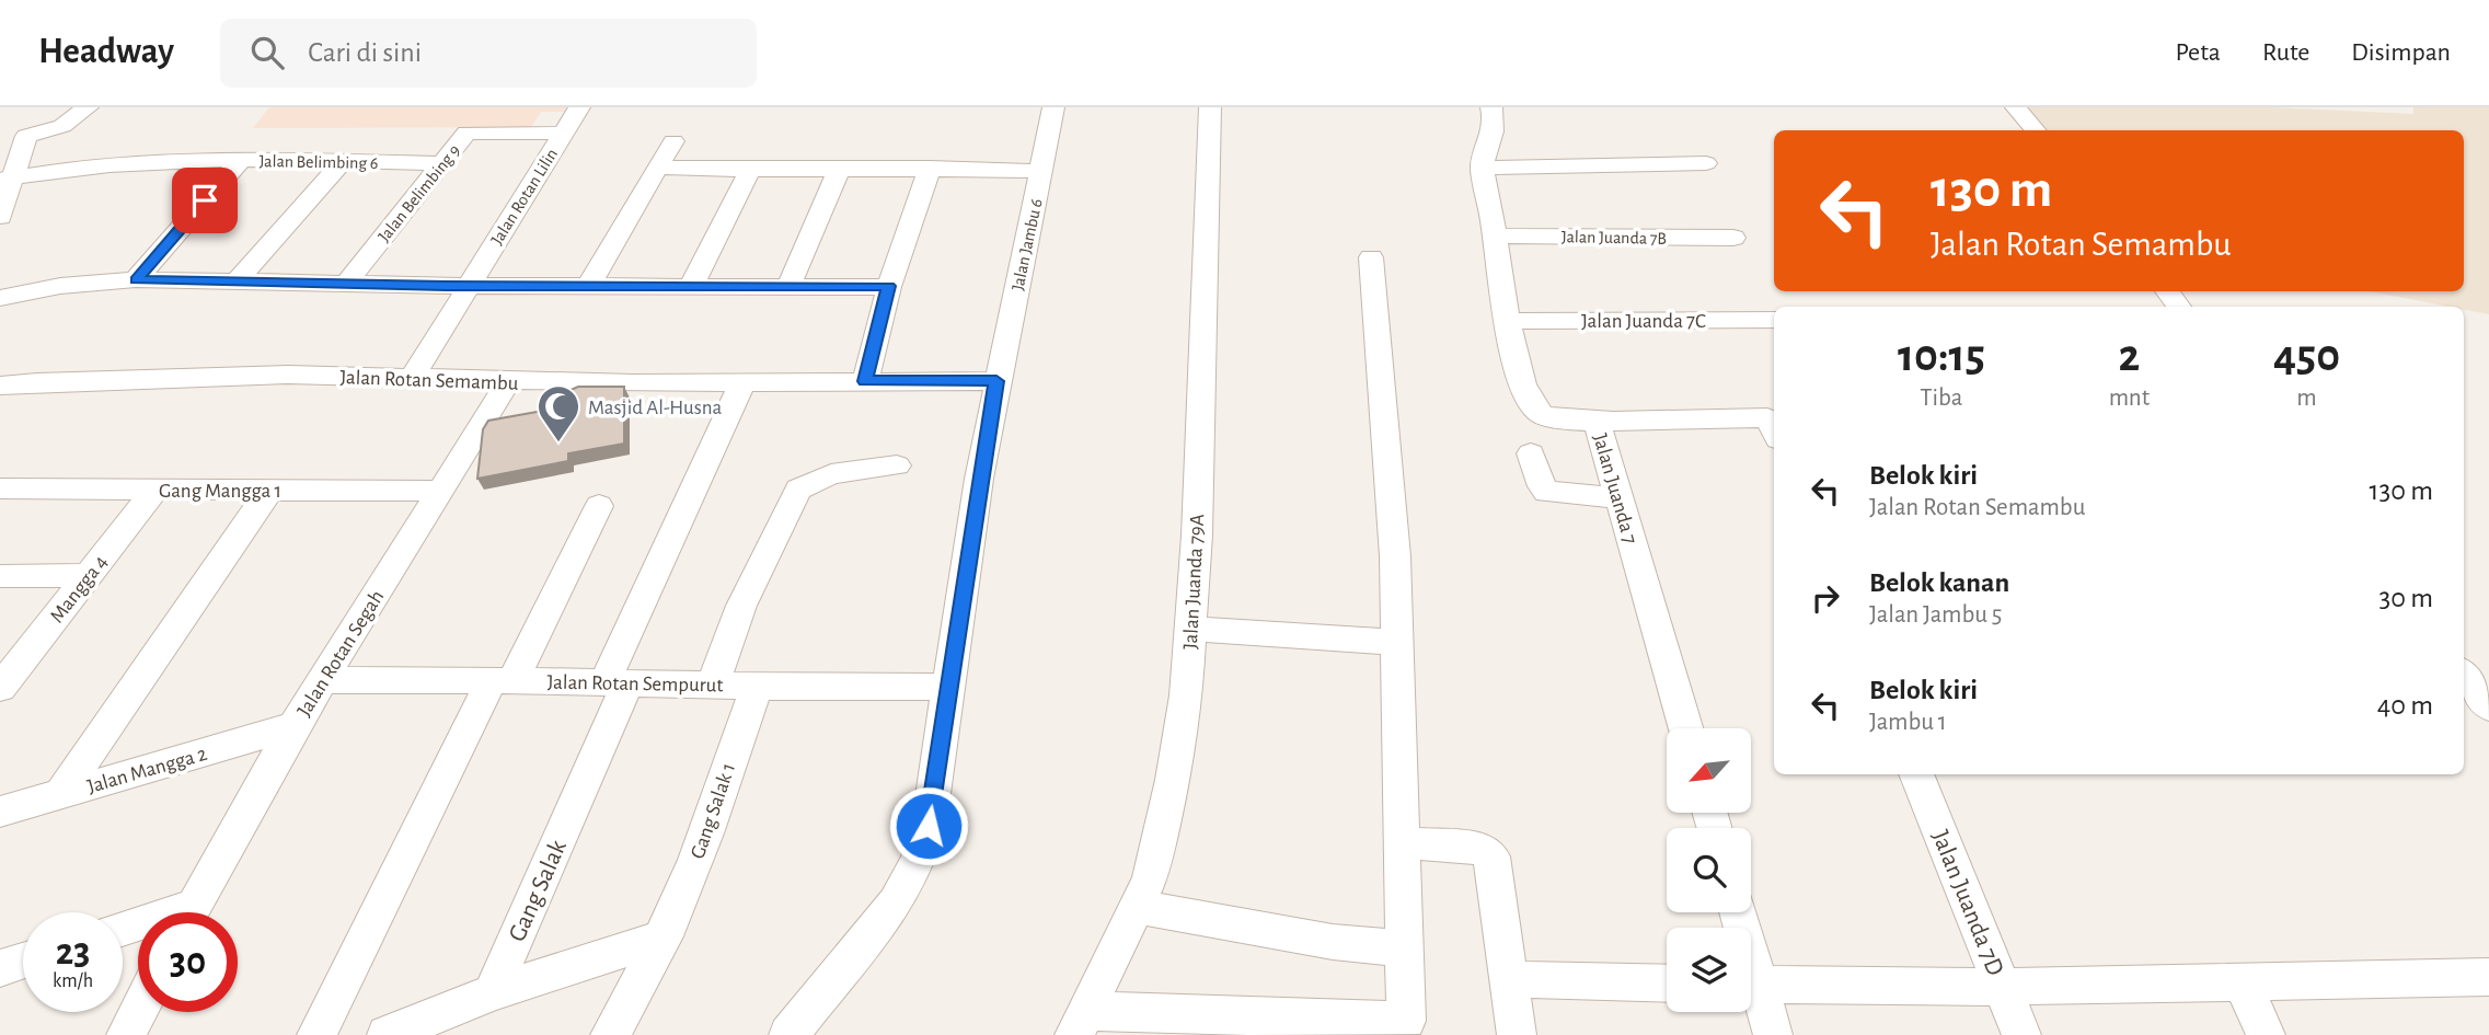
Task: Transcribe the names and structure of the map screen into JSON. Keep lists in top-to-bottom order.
{
  "streets": {
    "street": [
      "Jalan Belimbing 6",
      "Jalan Belimbing 9",
      "Jalan Rotan Lilin",
      "Jalan Juanda 7B",
      "Jalan Jambu 6",
      "Jalan Juanda 7C",
      "Jalan Rotan Semambu",
      "Jalan Juanda 7",
      "Gang Mangga 1",
      "Jalan Juanda 79A",
      "Mangga 4",
      "Jalan Rotan Segah",
      "Jalan Rotan Sempurut",
      "Jalan Mangga 2",
      "Gang Salak 1",
      "Gang Salak",
      "Jalan Juanda 7D"
    ]
  },
  "crossings": [
    ["Jalan Belimbing 6", "Jalan Belimbing 9"],
    ["Jalan Rotan Lilin", "Jalan Rotan Semambu"],
    ["Jalan Juanda 7B", "Jalan Juanda 7"],
    ["Jalan Jambu 6", "Jalan Rotan Semambu"],
    ["Jalan Jambu 6", "Jalan Rotan Sempurut"],
    ["Jalan Juanda 7C", "Jalan Juanda 7"],
    ["Jalan Rotan Semambu", "Jalan Rotan Segah"],
    ["Jalan Rotan Semambu", "Gang Salak"],
    ["Gang Mangga 1", "Mangga 4"],
    ["Gang Mangga 1", "Jalan Rotan Segah"],
    ["Jalan Rotan Segah", "Jalan Rotan Sempurut"],
    ["Jalan Rotan Segah", "Jalan Mangga 2"],
    ["Jalan Rotan Sempurut", "Gang Salak 1"],
    ["Jalan Rotan Sempurut", "Gang Salak"]
  ],
  "places": {
    "mosque": ["Masjid Al-Husna"]
  },
  "north": "bottom left",
  "page": {
    "header": "Headway",
    "search": "Cari di sini",
    "nav": ["Peta", "Rute", "Disimpan"],
    "turn": ["130 m", "Jalan Rotan Semambu"],
    "eta": [
      "10:15",
      "Tiba",
      "2",
      "mnt",
      "450",
      "m"
    ],
    "list": [
      {
        "name": "Belok kiri",
        "note": "Jalan Rotan Semambu",
        "value": "130 m"
      },
      {
        "name": "Belok kanan",
        "note": "Jalan Jambu 5",
        "value": "30 m"
      },
      {
        "name": "Belok kiri",
        "note": "Jambu 1",
        "value": "40 m"
      }
    ],
    "speed": "23 km/h",
    "limit": "30"
  }
}
